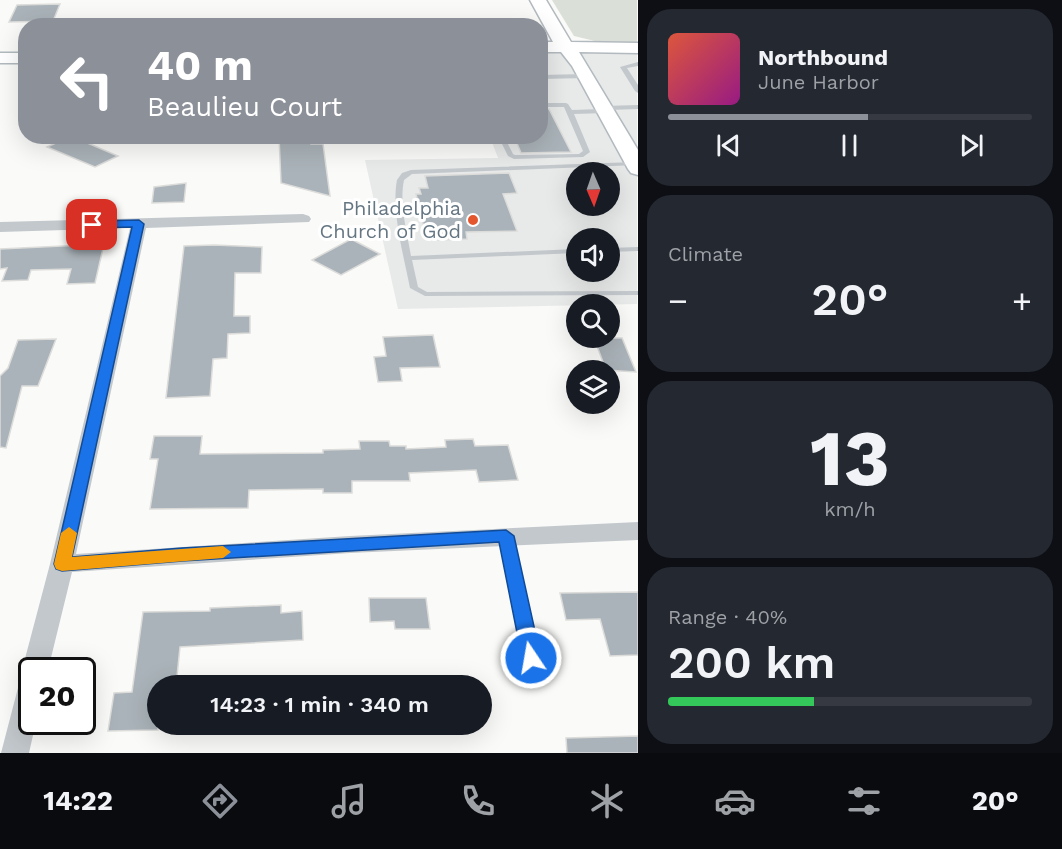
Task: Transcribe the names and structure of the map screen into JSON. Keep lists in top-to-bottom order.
{
  "places": ["Philadelphia Church of God"],
  "north": "bottom",
  "page": {
    "turn": ["40 m", "Beaulieu Court"],
    "song": ["Northbound", "June Harbor"],
    "tile": [
      "Climate",
      ["13", "km/h"],
      ["Range · 40%", "200 km"]
    ],
    "heat": ["−", "20°", "+"],
    "limit": "20",
    "trip": "14:23 · 1 min · 340 m",
    "tabs": ["14:22", "20°"]
  }
}
